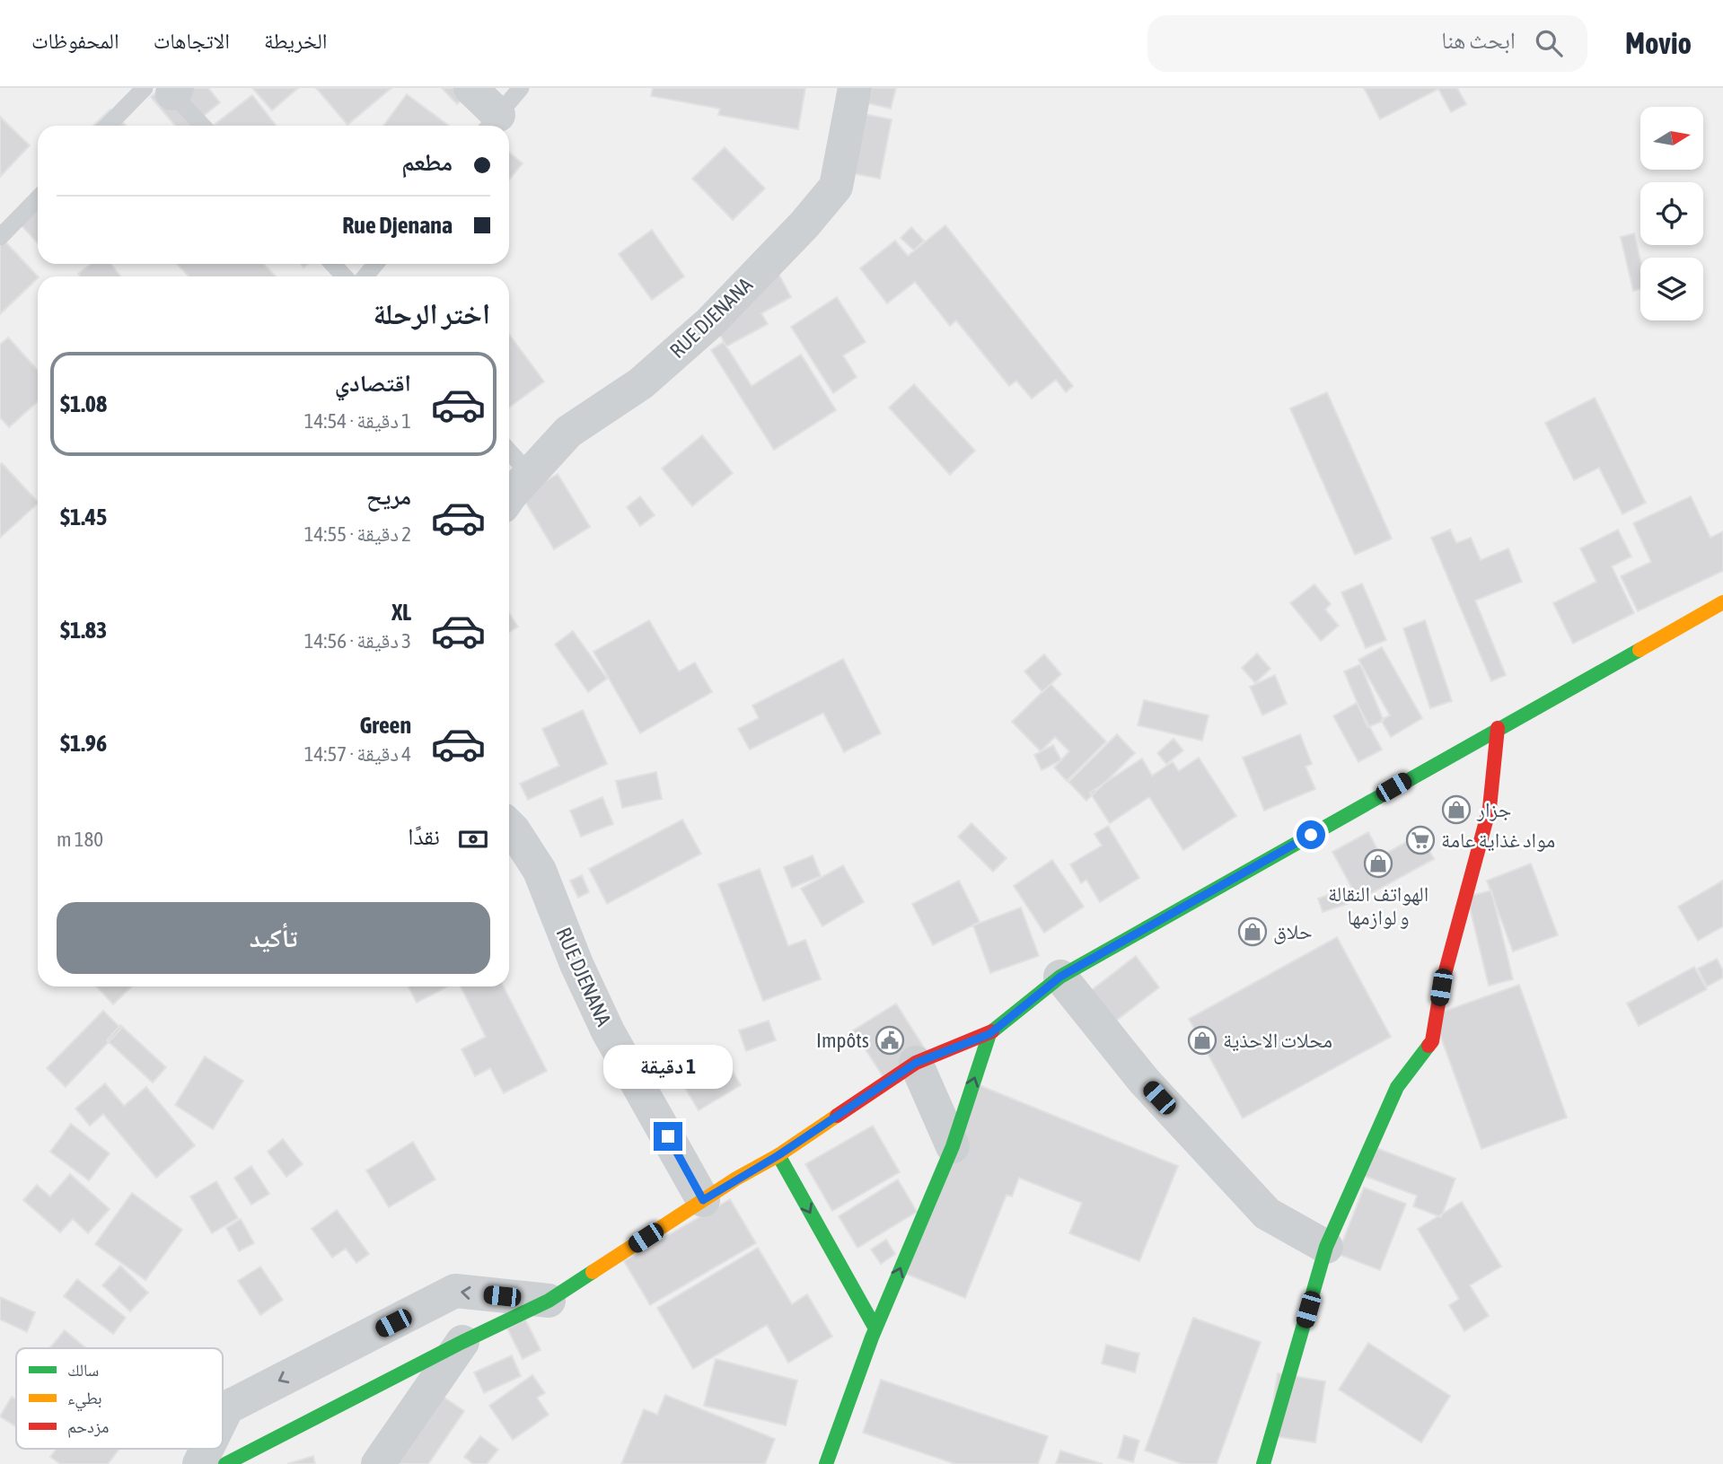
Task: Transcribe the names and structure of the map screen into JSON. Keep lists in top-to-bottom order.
{
  "streets": {
    "street": ["RUE DJENANA"]
  },
  "places": {
    "shop": [
      "جزار",
      "الهواتف النقالة و لوازمها",
      "حلاق",
      "محلات الاحذية"
    ],
    "supermarket": ["مواد غذاية عامة"],
    "public building": ["Impôts"]
  },
  "legend": ["سالك", "بطيء", "مزدحم"],
  "north": "right",
  "page": {
    "header": "Movio",
    "search": "ابحث هنا",
    "nav": ["الخريطة", "الاتجاهات", "المحفوظات"],
    "banner": ["مطعم", "Rue Djenana"],
    "heading": "اختر الرحلة",
    "list": [
      {
        "name": "اقتصادي",
        "note": "1 دقيقة · 14:54",
        "value": "$1.08"
      },
      {
        "name": "مريح",
        "note": "2 دقيقة · 14:55",
        "value": "$1.45"
      },
      {
        "name": "XL",
        "note": "3 دقيقة · 14:56",
        "value": "$1.83"
      },
      {
        "name": "Green",
        "note": "4 دقيقة · 14:57",
        "value": "$1.96"
      }
    ],
    "pay": ["نقدًا", "180 m"],
    "buttons": "تأكيد",
    "bubble": "1 دقيقة"
  }
}
